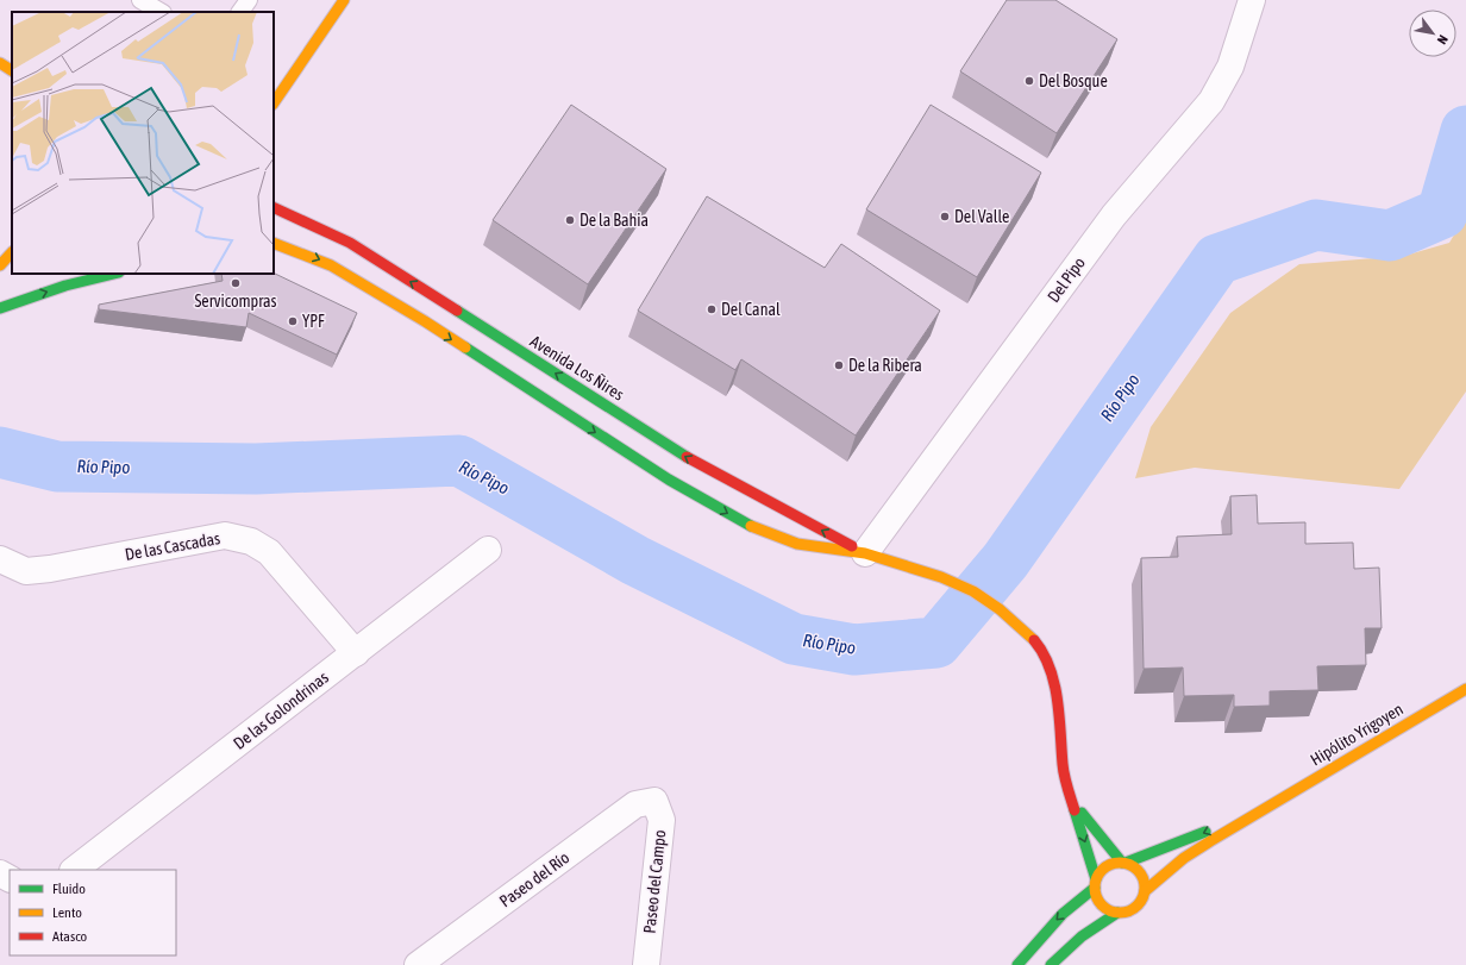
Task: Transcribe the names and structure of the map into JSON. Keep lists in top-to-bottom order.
{
  "streets": {
    "street": [
      "Del Pipo",
      "Avenida Los Ñires",
      "De las Cascadas",
      "De las Golondrinas",
      "Hipólito Yrigoyen",
      "Paseo del Río",
      "Paseo del Campo"
    ]
  },
  "crossings": [
    ["Del Pipo", "Avenida Los Ñires"],
    ["De las Cascadas", "De las Golondrinas"],
    ["Paseo del Río", "Paseo del Campo"]
  ],
  "water": ["Río Pipo"],
  "places": [
    "Del Bosque",
    "Del Valle",
    "De la Bahia",
    "Servicompras",
    "Del Canal",
    "YPF",
    "De la Ribera"
  ],
  "legend": ["Fluido", "Lento", "Atasco"],
  "north": "bottom right"
}
